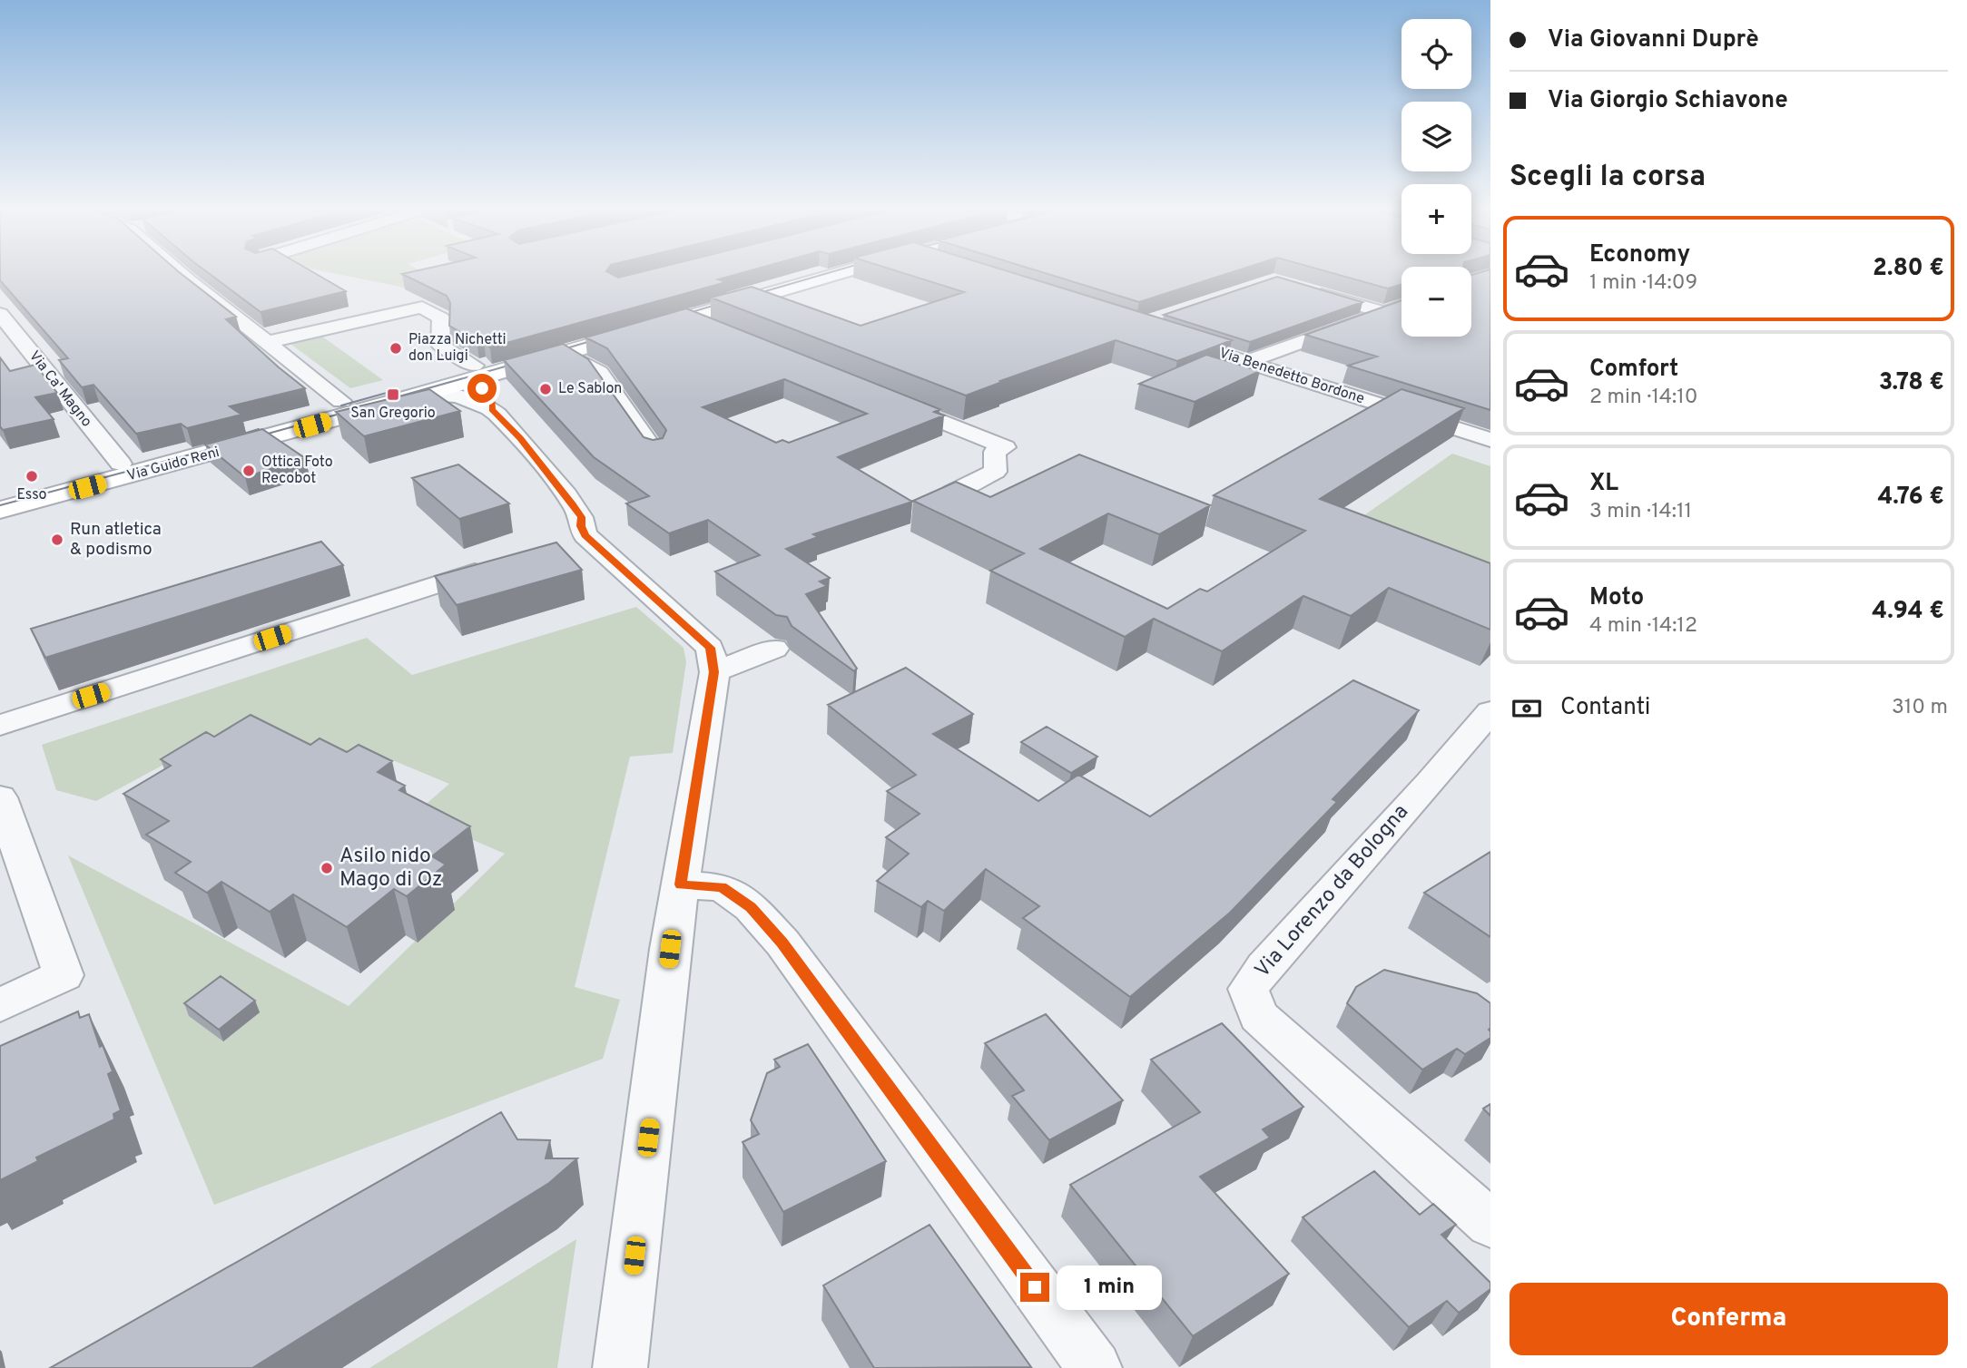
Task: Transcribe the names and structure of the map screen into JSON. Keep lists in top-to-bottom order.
{
  "streets": {
    "street": [
      "Via Benedetto Bordone",
      "Via Ca' Magno",
      "Via Guido Reni",
      "Via Lorenzo da Bologna"
    ]
  },
  "crossings": [
    ["Via Ca' Magno", "Via Guido Reni"]
  ],
  "places": {
    "other": [
      "Piazza Nichetti don Luigi",
      "Le Sablon",
      "Ottica Foto Recobot",
      "Esso",
      "Run atletica & podismo",
      "Asilo nido Mago di Oz"
    ],
    "transit": ["San Gregorio"]
  },
  "page": {
    "banner": ["Via Giovanni Duprè", "Via Giorgio Schiavone"],
    "map_buttons": ["+", "−"],
    "heading": "Scegli la corsa",
    "list": [
      {
        "name": "Economy",
        "note": "1 min · 14:09",
        "value": "2.80 €"
      },
      {
        "name": "Comfort",
        "note": "2 min · 14:10",
        "value": "3.78 €"
      },
      {
        "name": "XL",
        "note": "3 min · 14:11",
        "value": "4.76 €"
      },
      {
        "name": "Moto",
        "note": "4 min · 14:12",
        "value": "4.94 €"
      }
    ],
    "pay": ["Contanti", "310 m"],
    "bubble": "1 min",
    "buttons": "Conferma"
  }
}
